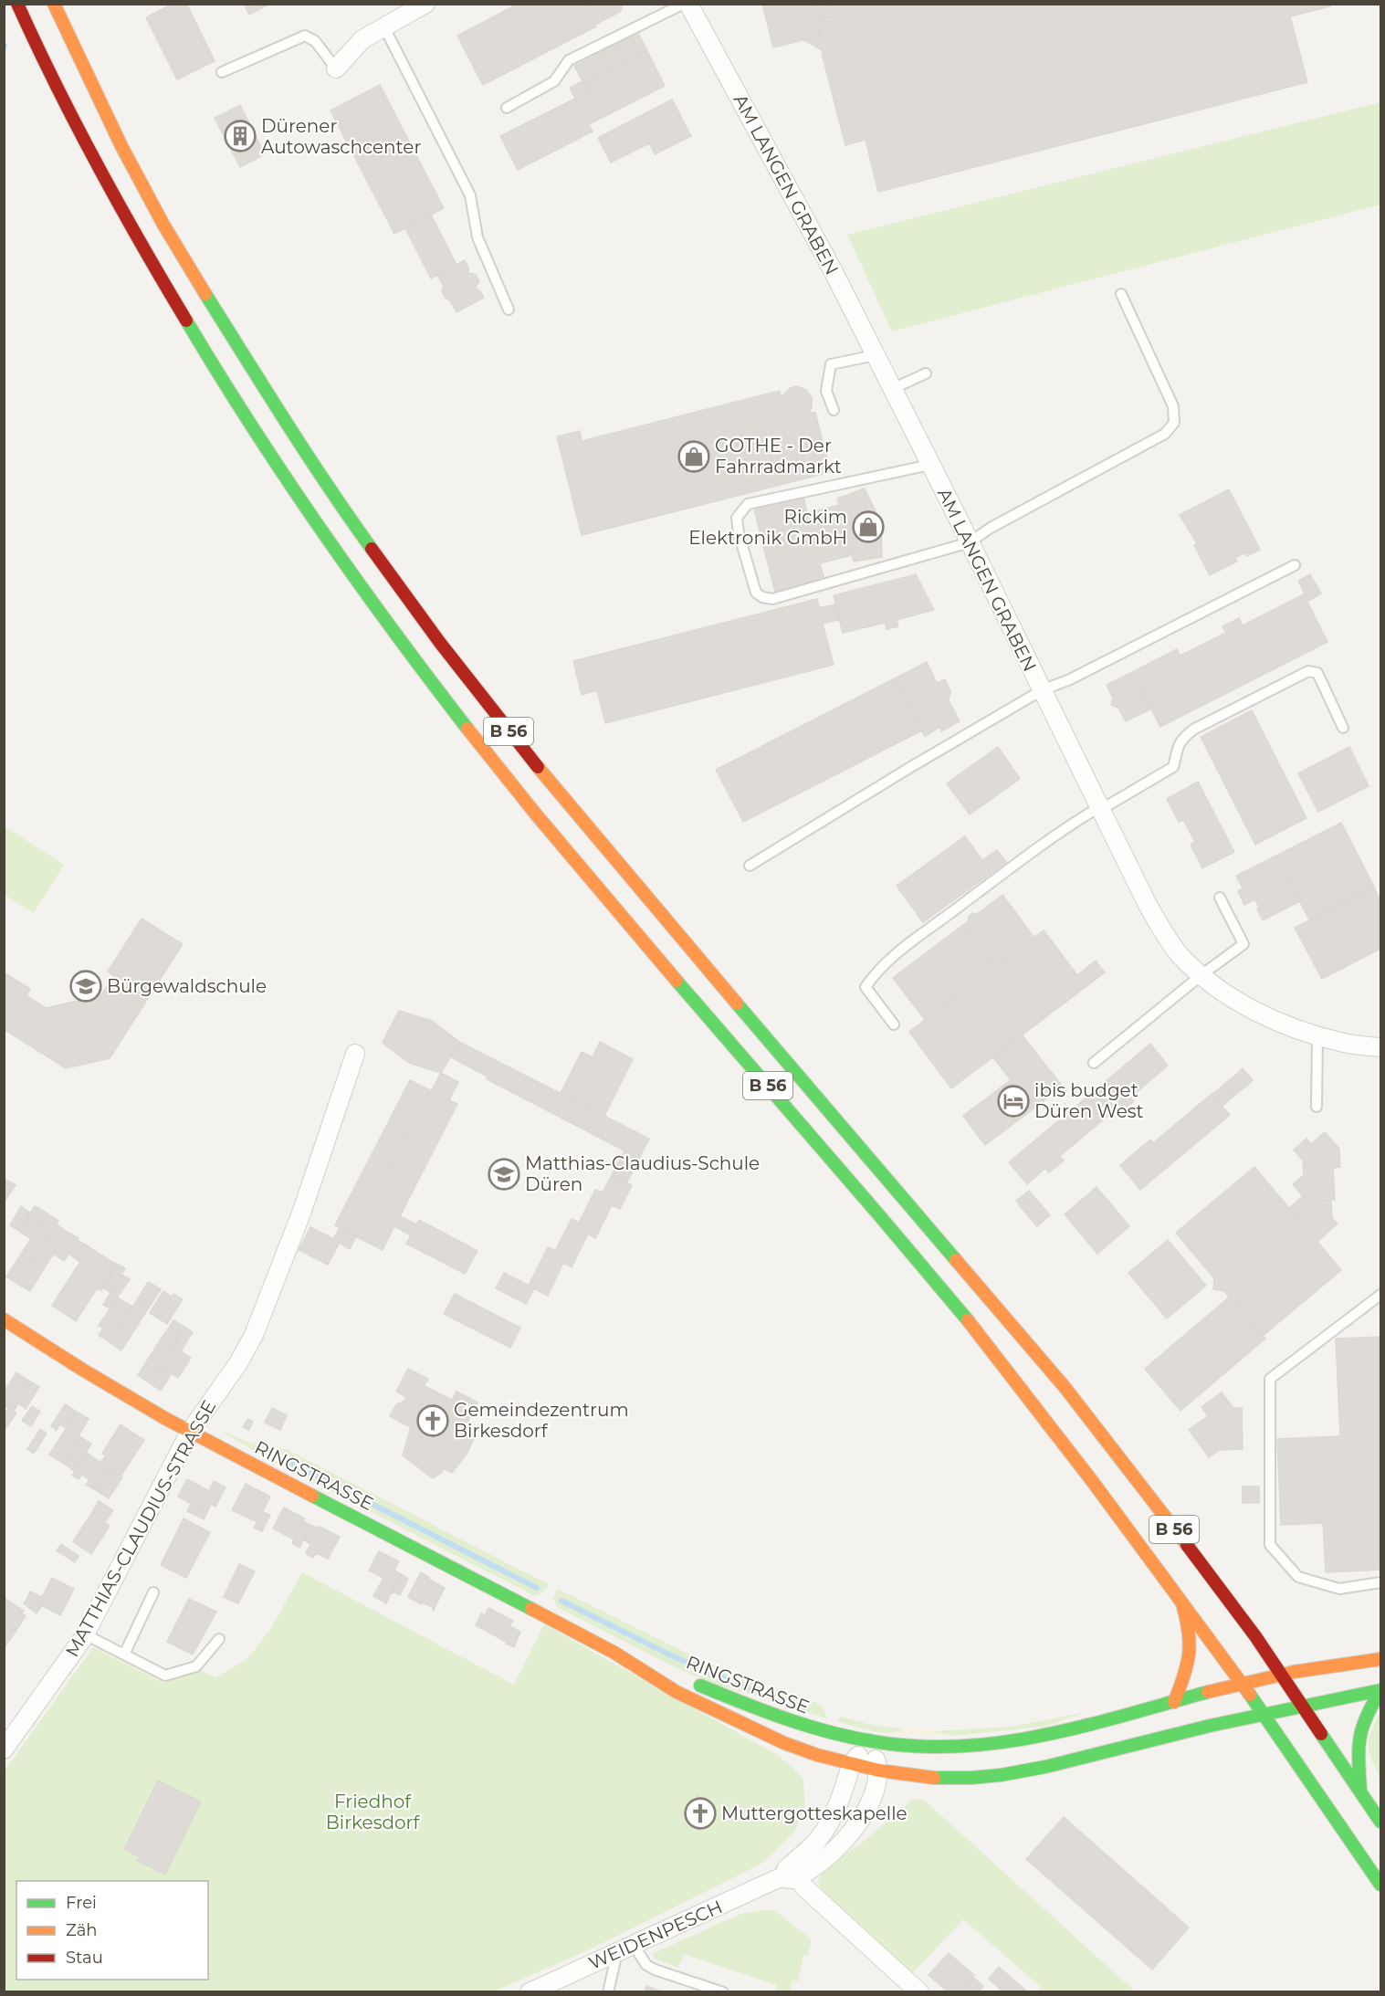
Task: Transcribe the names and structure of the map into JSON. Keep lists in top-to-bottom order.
{
  "streets": {
    "main road": ["B 56", "RINGSTRASSE"],
    "street": ["AM LANGEN GRABEN", "MATTHIAS-CLAUDIUS-STRASSE", "WEIDENPESCH"]
  },
  "crossings": [
    ["B 56", "RINGSTRASSE"],
    ["RINGSTRASSE", "MATTHIAS-CLAUDIUS-STRASSE"],
    ["RINGSTRASSE", "WEIDENPESCH"]
  ],
  "parks": ["Friedhof Birkesdorf"],
  "places": {
    "building": ["Dürener Autowaschcenter"],
    "shop": ["GOTHE - Der Fahrradmarkt", "Rickim Elektronik GmbH"],
    "school or university": ["Bürgewaldschule", "Matthias-Claudius-Schule Düren"],
    "hotel": ["ibis budget Düren West"],
    "church": ["Gemeindezentrum Birkesdorf", "Muttergotteskapelle"]
  },
  "legend": ["Frei", "Zäh", "Stau"]
}
